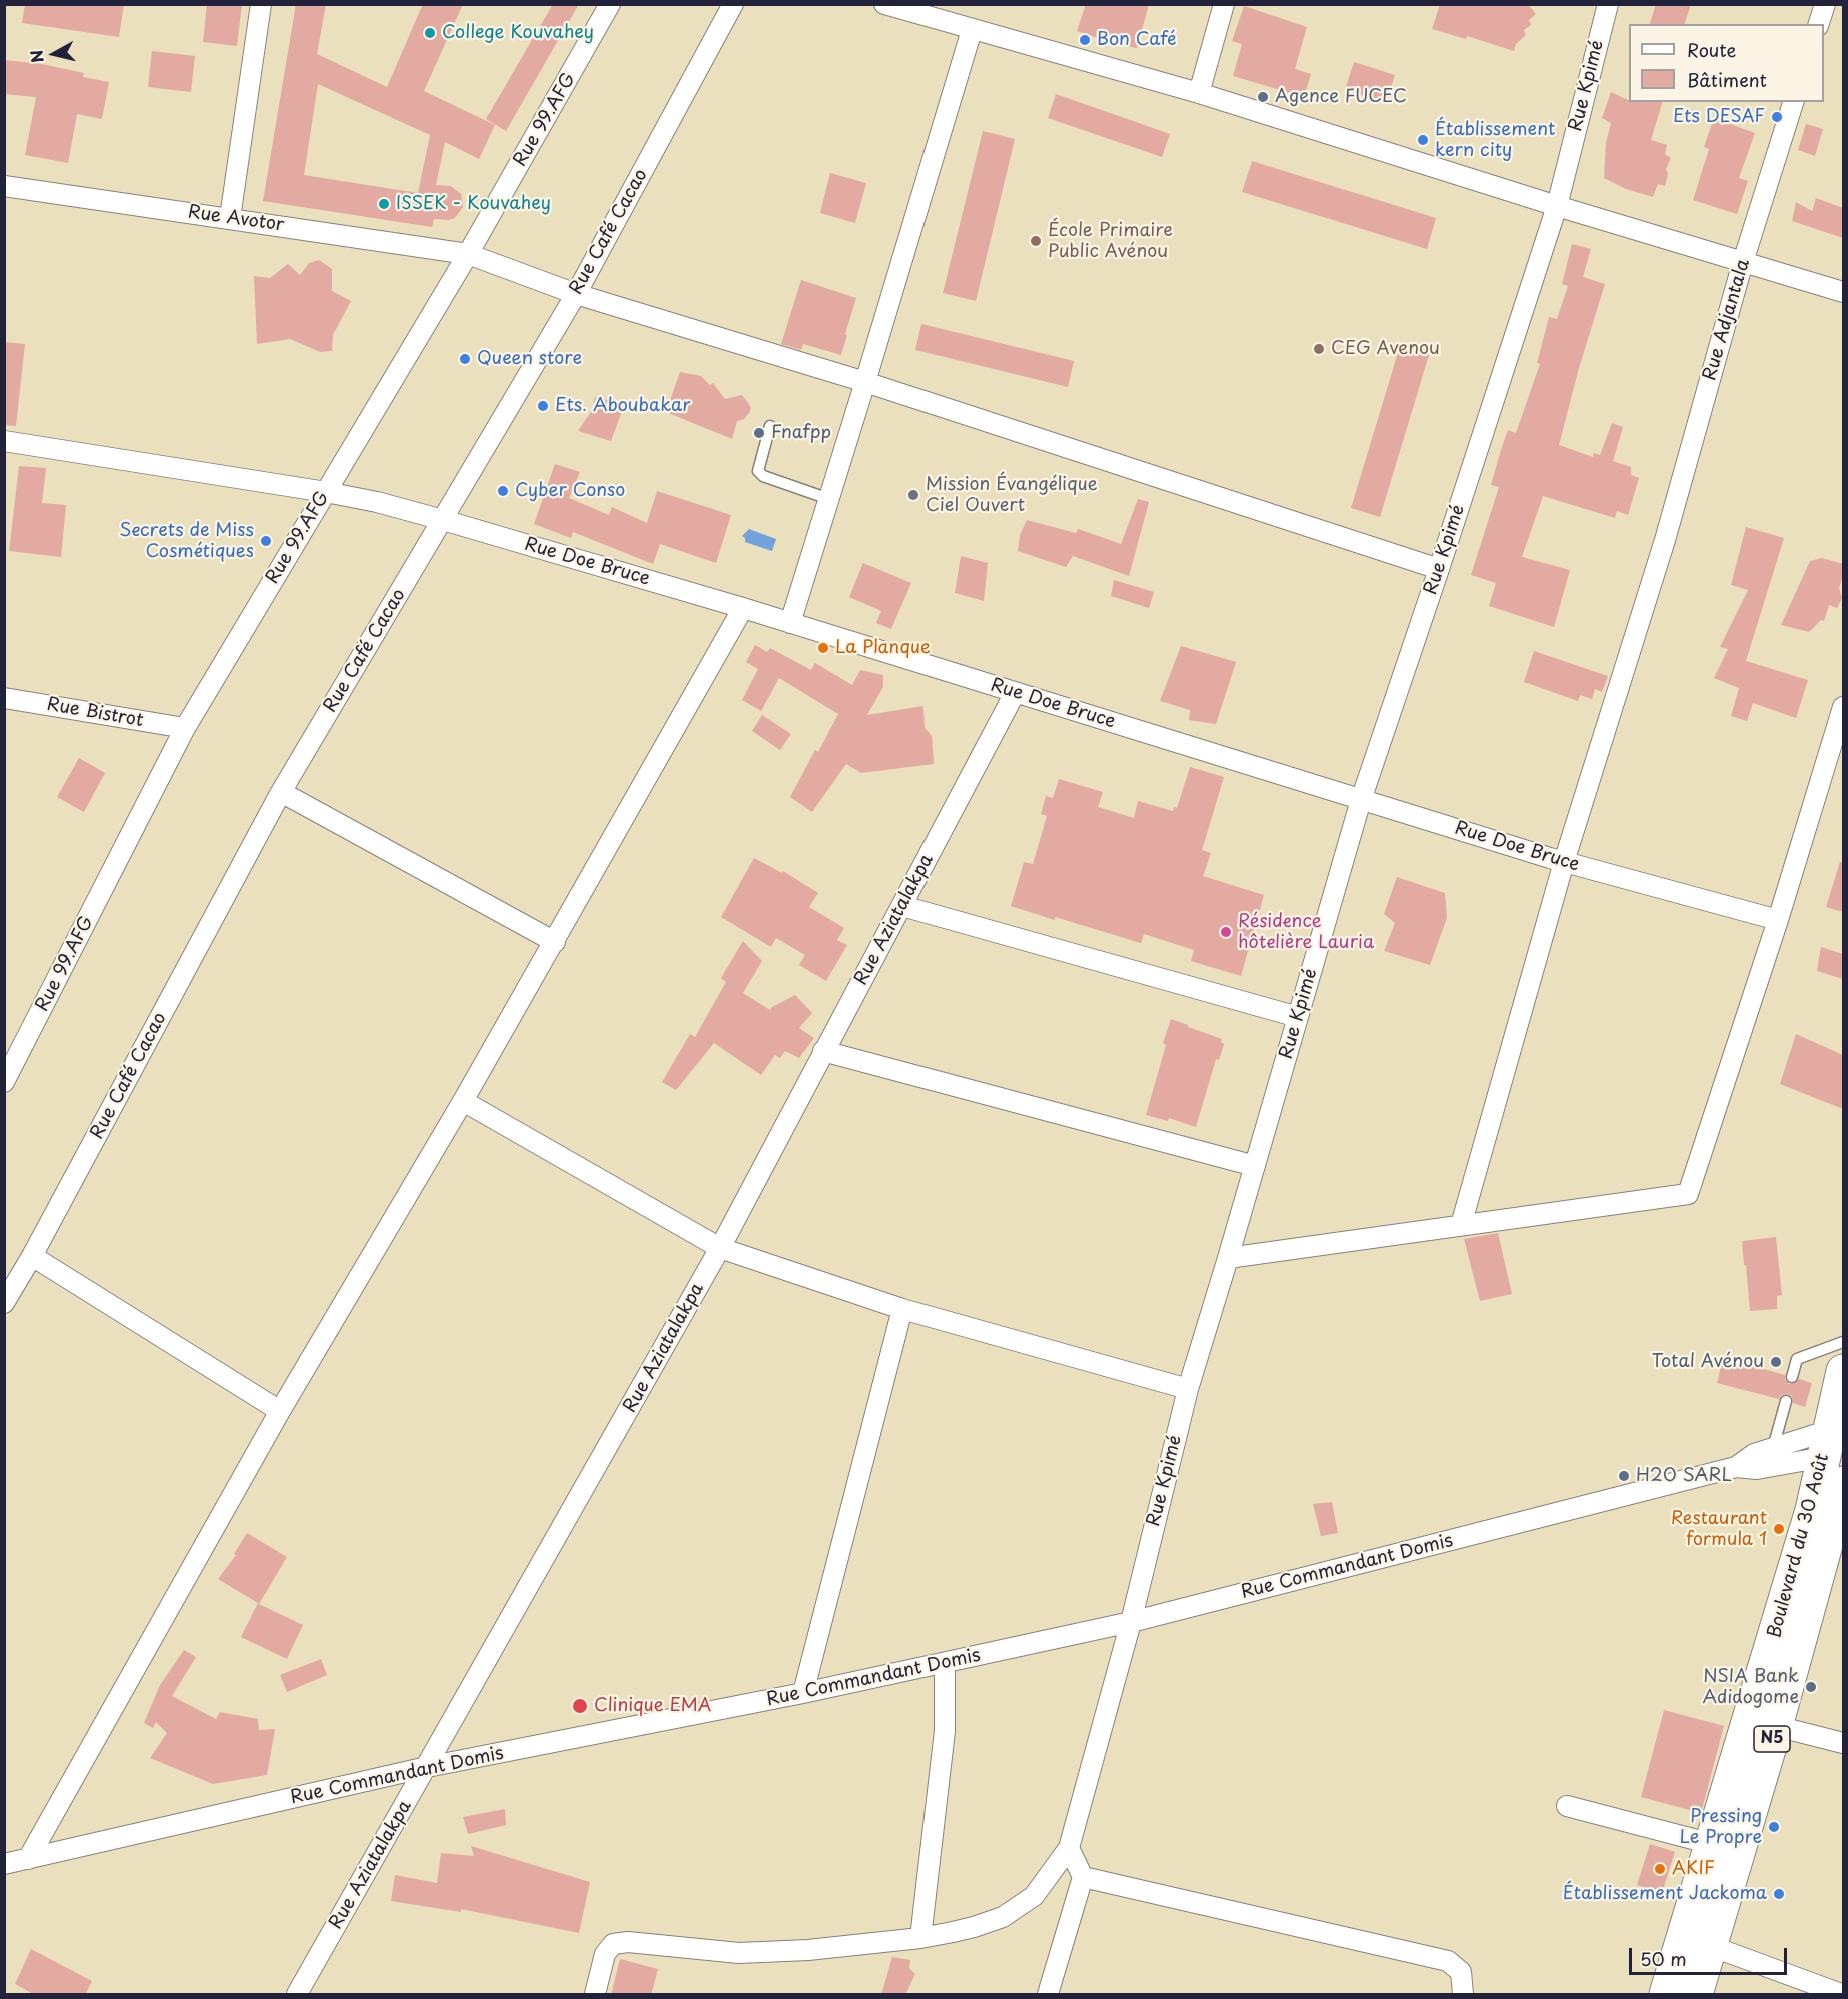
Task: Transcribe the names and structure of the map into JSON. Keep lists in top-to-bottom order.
{
  "streets": {
    "highway": ["Boulevard du 30 Août", "N5"],
    "street": [
      "Rue Kpimé",
      "Rue 99.AFG",
      "Rue Avotor",
      "Rue Café Cacao",
      "Rue Adjantala",
      "Rue Doe Bruce",
      "Rue Bistrot",
      "Rue Aziatalakpa",
      "Rue Commandant Domis"
    ]
  },
  "crossings": [
    ["Rue Kpimé", "Rue Avotor"],
    ["Rue Kpimé", "Rue Doe Bruce"],
    ["Rue Kpimé", "Rue Commandant Domis"],
    ["Rue 99.AFG", "Rue Avotor"],
    ["Rue 99.AFG", "Rue Doe Bruce"],
    ["Rue 99.AFG", "Rue Bistrot"],
    ["Rue Avotor", "Rue Café Cacao"],
    ["Rue Café Cacao", "Rue Doe Bruce"],
    ["Rue Adjantala", "Rue Doe Bruce"],
    ["Rue Doe Bruce", "Rue Aziatalakpa"],
    ["Rue Aziatalakpa", "Rue Commandant Domis"],
    ["Boulevard du 30 Août", "Rue Commandant Domis"]
  ],
  "places": [
    "College Kouvahey",
    "Bon Café",
    "Agence FUCEC",
    "Ets DESAF",
    "Établissement kern city",
    "ISSEK - Kouvahey",
    "École Primaire Public Avénou",
    "CEG Avenou",
    "Queen store",
    "Ets. Aboubakar",
    "Fnafpp",
    "Cyber Conso",
    "Mission Évangélique Ciel Ouvert",
    "Secrets de Miss Cosmétiques",
    "La Planque",
    "Résidence hôtelière Lauria",
    "Total Avénou",
    "H2O SARL",
    "Restaurant formula 1",
    "NSIA Bank Adidogome",
    "Clinique EMA",
    "Pressing Le Propre",
    "AKIF",
    "Établissement Jackoma"
  ],
  "legend": ["Route", "Bâtiment"],
  "scale_bar": "50 m",
  "north": "left"
}
